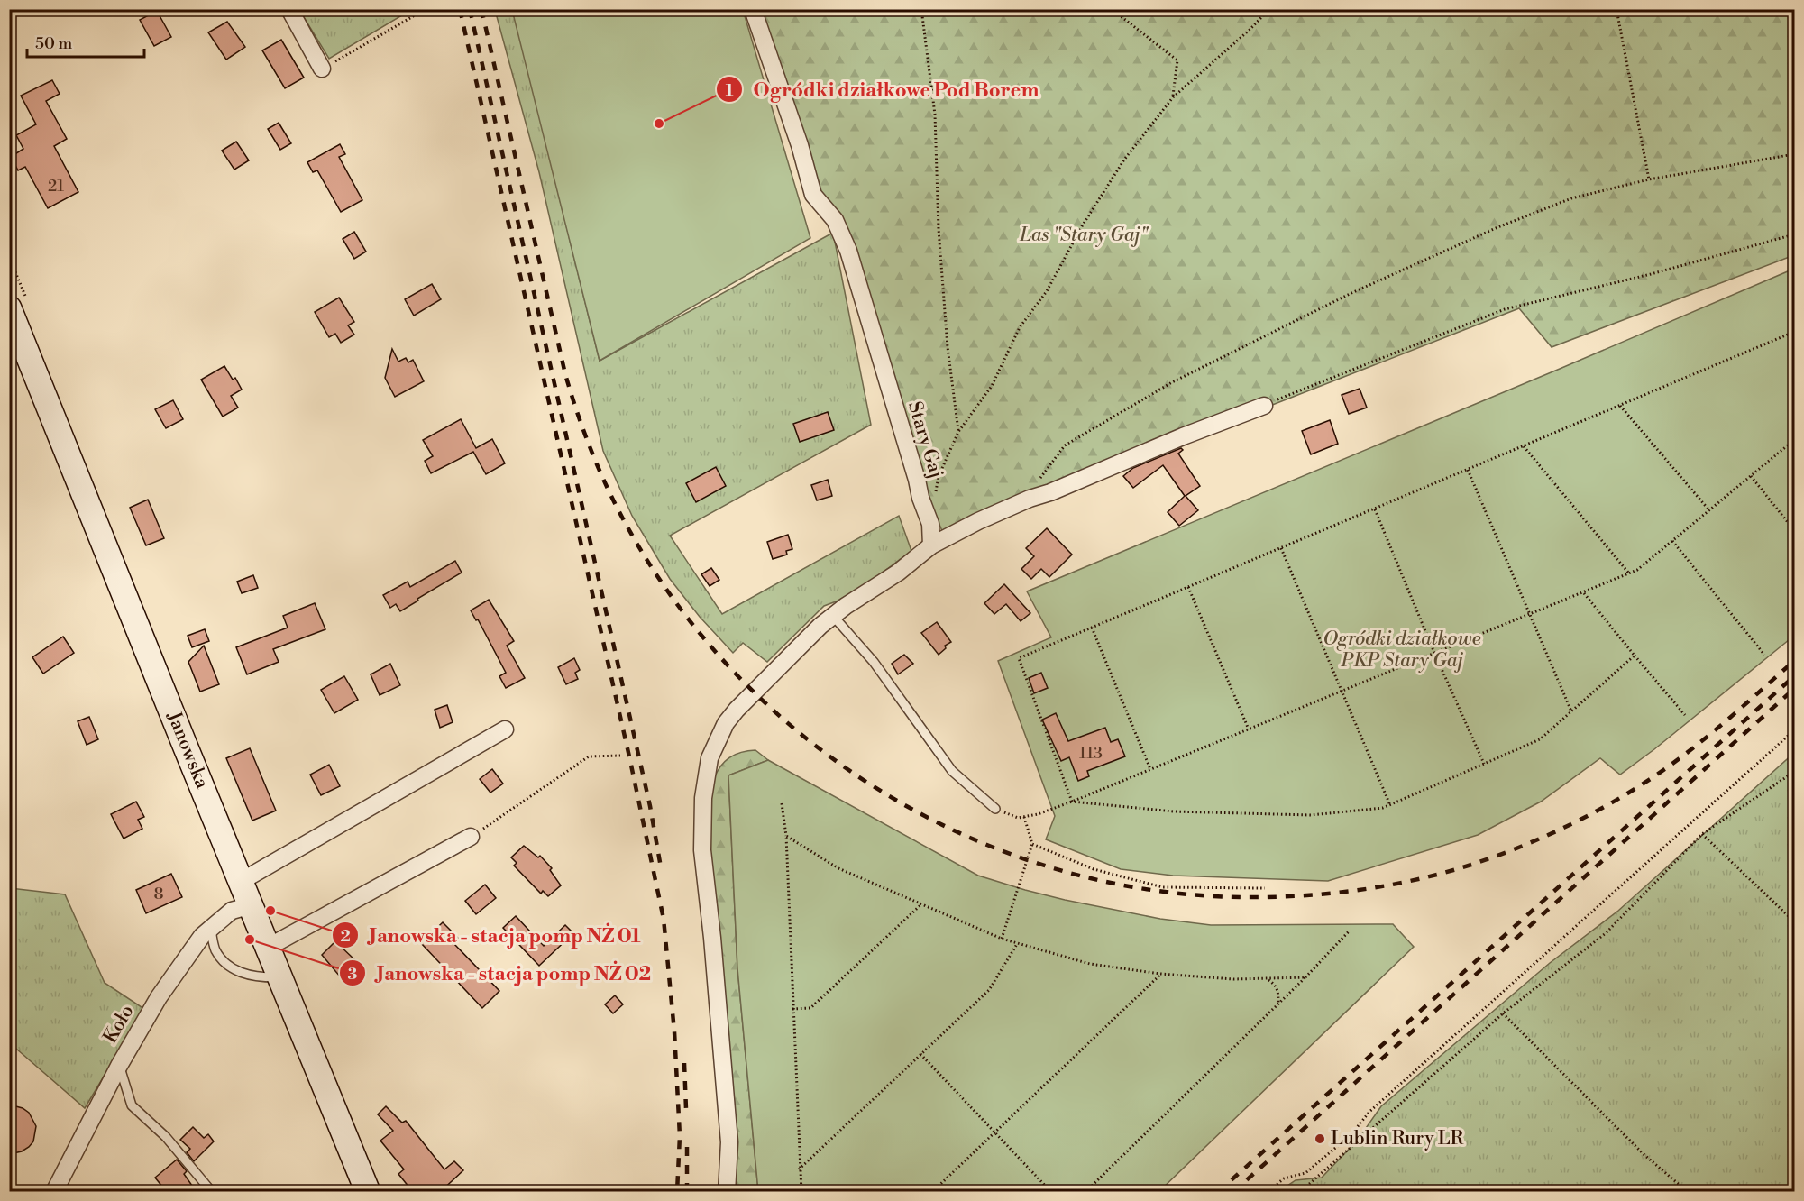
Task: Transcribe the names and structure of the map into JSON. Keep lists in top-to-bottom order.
{
  "streets": {
    "street": ["Stary Gaj", "Janowska", "Koło"]
  },
  "crossings": [
    ["Janowska", "Koło"]
  ],
  "parks": ["Las \"Stary Gaj\"", "Ogródki działkowe PKP Stary Gaj"],
  "places": [
    "Ogródki działkowe Pod Borem",
    "Janowska - stacja pomp NŻ 01",
    "Janowska - stacja pomp NŻ 02",
    "Lublin Rury LR"
  ],
  "house_numbers": ["21", "113", "8"],
  "scale_bar": "50 m"
}
